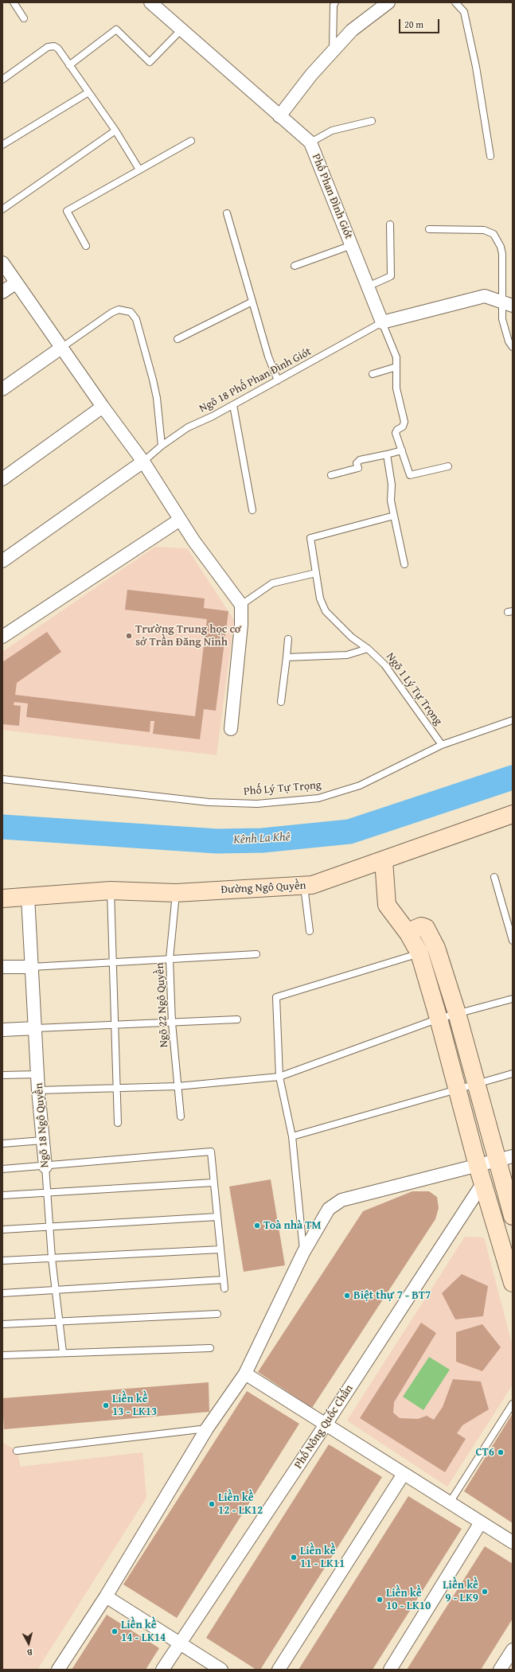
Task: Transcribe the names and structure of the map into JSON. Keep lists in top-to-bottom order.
{
  "streets": {
    "street": [
      "Phố Phan Đình Giót",
      "Đường Ngô Quyền",
      "Ngõ 18 Ngô Quyền",
      "Phố Nông Quốc Chấn"
    ],
    "lane": [
      "Ngõ 18 Phố Phan Đình Giót",
      "Ngõ 1 Lý Tự Trọng",
      "Phố Lý Tự Trọng",
      "Ngõ 22 Ngô Quyền"
    ]
  },
  "crossings": [
    ["Phố Phan Đình Giót", "Ngõ 18 Phố Phan Đình Giót"],
    ["Ngõ 1 Lý Tự Trọng", "Phố Lý Tự Trọng"],
    ["Đường Ngô Quyền", "Ngõ 22 Ngô Quyền"],
    ["Đường Ngô Quyền", "Ngõ 18 Ngô Quyền"]
  ],
  "water": ["Kênh La Khê"],
  "places": [
    "Trường Trung học cơ sở Trần Đăng Ninh",
    "Toà nhà TM",
    "Biệt thự 7 - BT7",
    "Liền kề 13 - LK13",
    "CT6",
    "Liền kề 12 - LK12",
    "Liền kề 11 - LK11",
    "Liền kề 9 - LK9",
    "Liền kề 10 - LK10",
    "Liền kề 14 - LK14"
  ],
  "scale_bar": "20 m",
  "north": "bottom"
}
